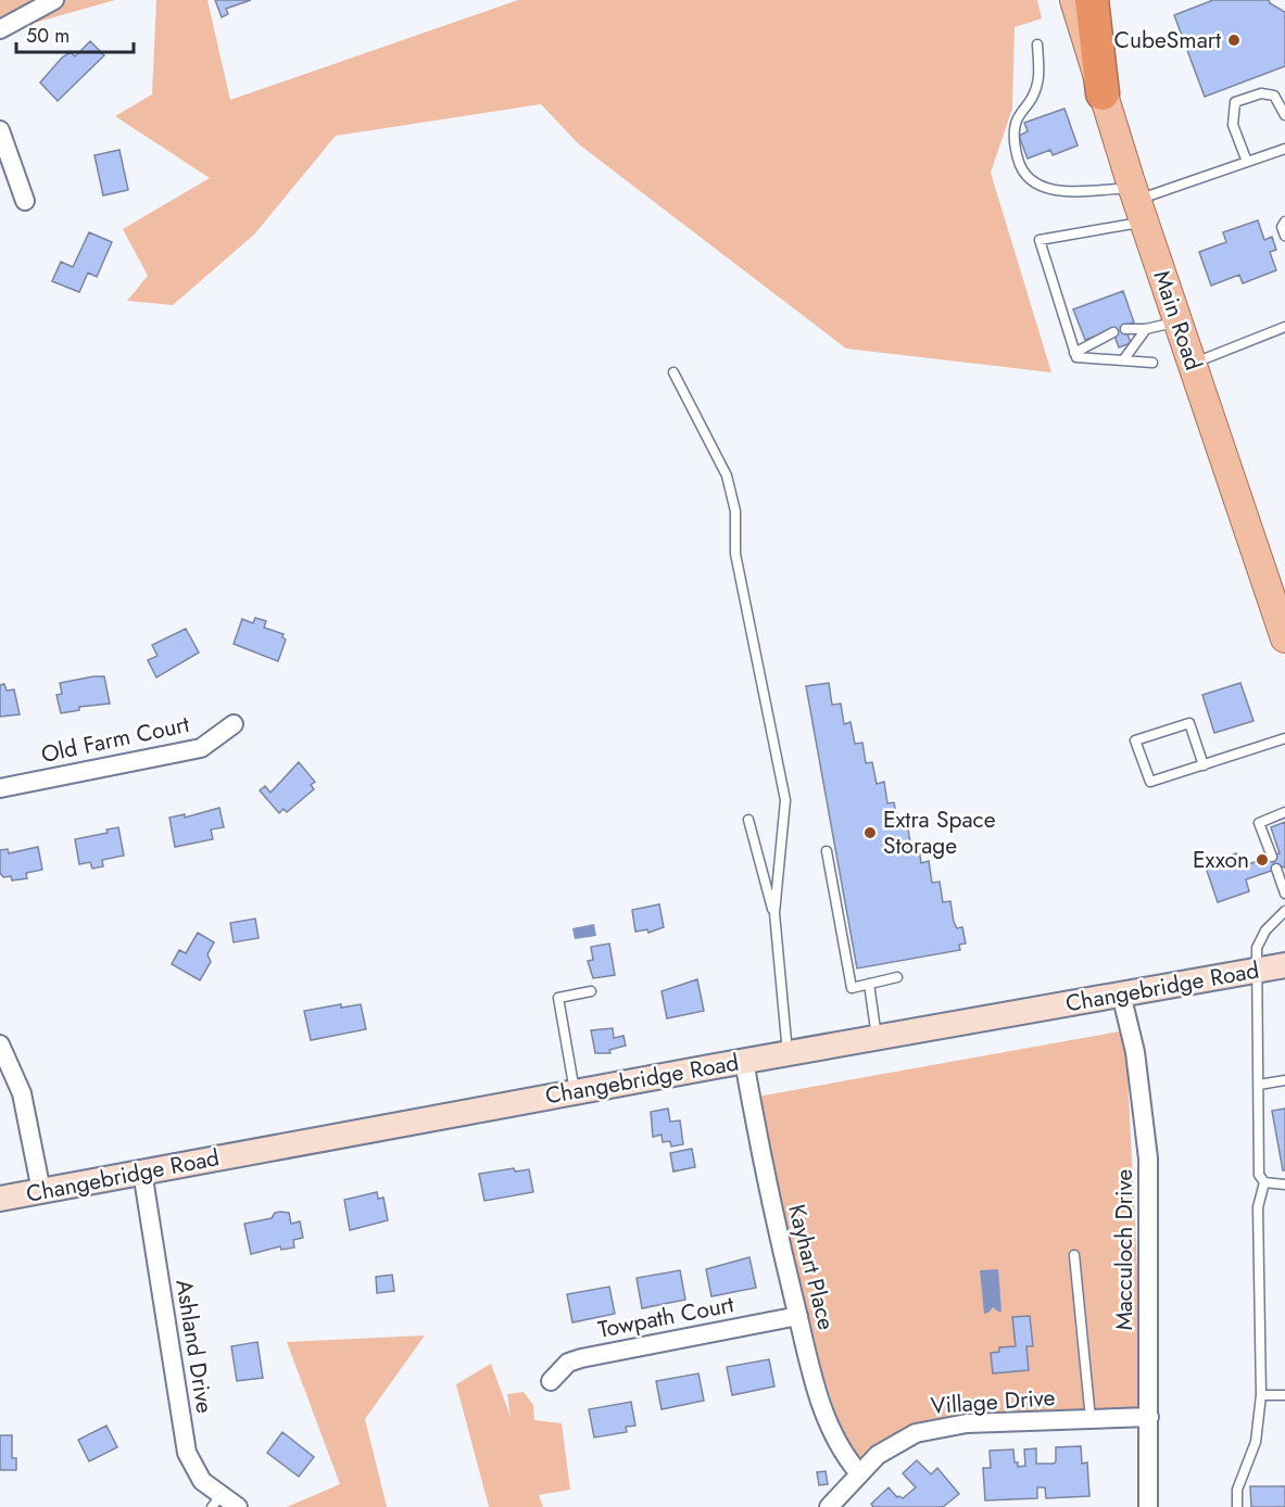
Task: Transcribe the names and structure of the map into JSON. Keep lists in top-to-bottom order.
{
  "streets": {
    "main road": ["Main Road", "Changebridge Road"],
    "street": [
      "Old Farm Court",
      "Macculoch Drive",
      "Kayhart Place",
      "Towpath Court",
      "Ashland Drive",
      "Village Drive"
    ]
  },
  "crossings": [
    ["Changebridge Road", "Macculoch Drive"],
    ["Changebridge Road", "Kayhart Place"],
    ["Changebridge Road", "Ashland Drive"],
    ["Macculoch Drive", "Village Drive"],
    ["Kayhart Place", "Towpath Court"],
    ["Kayhart Place", "Village Drive"]
  ],
  "places": ["CubeSmart", "Extra Space Storage", "Exxon"],
  "scale_bar": "50 m"
}
